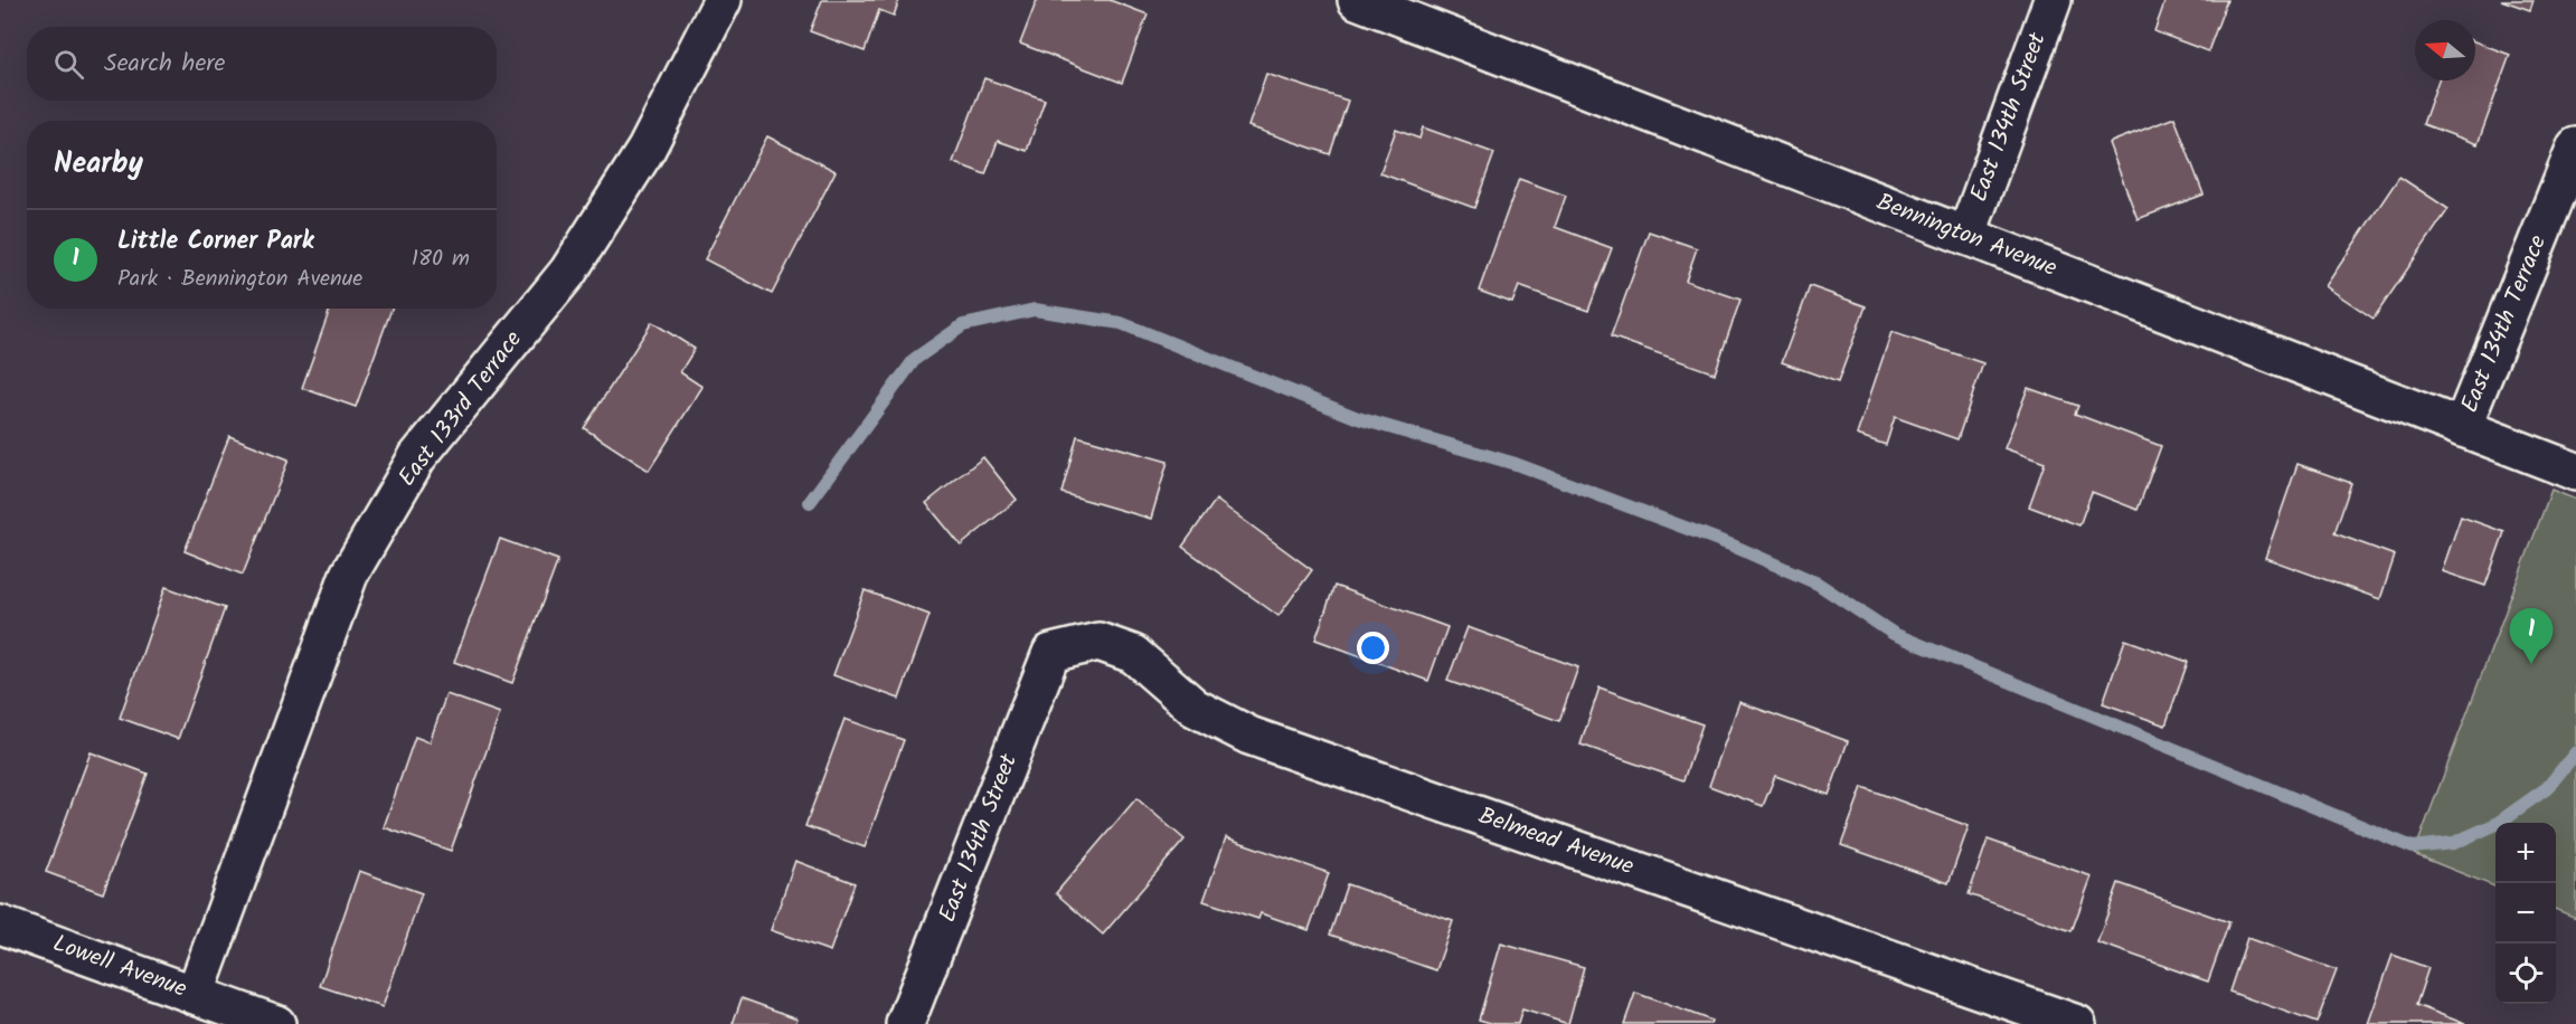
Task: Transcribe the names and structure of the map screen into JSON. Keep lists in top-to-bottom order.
{
  "streets": {
    "street": [
      "East 134th Street",
      "Bennington Avenue",
      "East 134th Terrace",
      "East 133rd Terrace",
      "Belmead Avenue",
      "Lowell Avenue"
    ]
  },
  "crossings": [
    ["East 134th Street", "Bennington Avenue"],
    ["East 134th Street", "Belmead Avenue"],
    ["Bennington Avenue", "East 134th Terrace"],
    ["East 133rd Terrace", "Lowell Avenue"]
  ],
  "north": "left",
  "page": {
    "search": "Search here",
    "heading": "Nearby",
    "list": [
      {
        "mark": "1",
        "name": "Little Corner Park",
        "note": "Park · Bennington Avenue",
        "value": "180 m"
      }
    ],
    "pins": "1",
    "map_buttons": ["+", "−"]
  }
}
